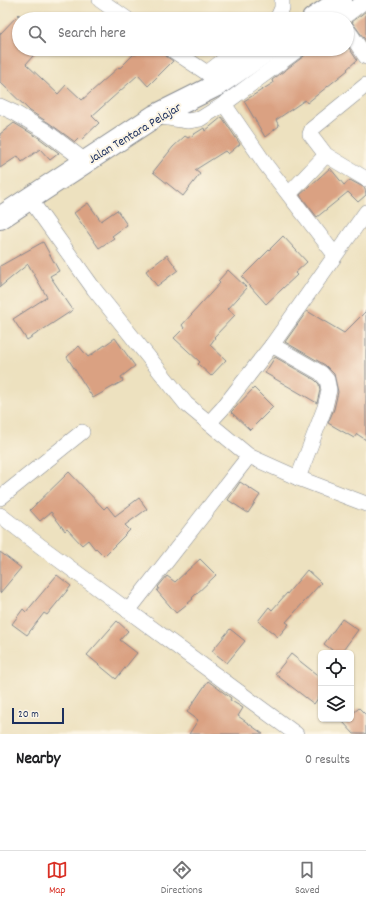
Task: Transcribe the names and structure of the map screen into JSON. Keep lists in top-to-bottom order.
{
  "streets": {
    "main road": ["Jalan Tentara Pelajar"]
  },
  "scale_bar": "20 m",
  "page": {
    "search": "Search here",
    "scale": "20 m",
    "heading": ["Nearby", "0 results"],
    "nav": ["Map", "Directions", "Saved"]
  }
}
